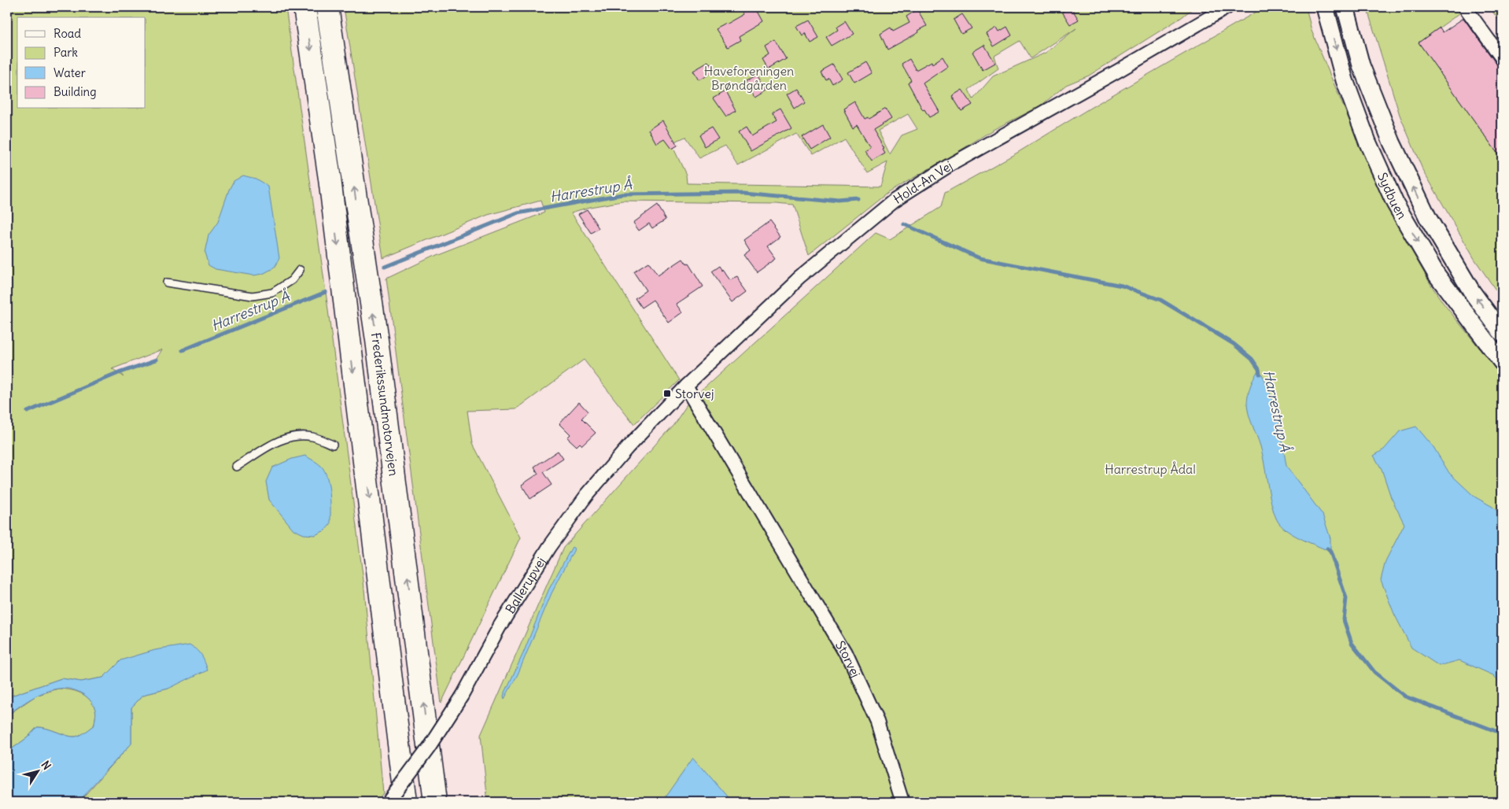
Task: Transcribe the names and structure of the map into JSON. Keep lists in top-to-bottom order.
{
  "streets": {
    "highway": ["Frederikssundmotorvejen"],
    "street": [
      "Hold-An Vej",
      "Sydbuen",
      "Ballerupvej",
      "Storvej"
    ]
  },
  "crossings": [
    ["Hold-An Vej", "Ballerupvej"],
    ["Hold-An Vej", "Storvej"],
    ["Ballerupvej", "Storvej"]
  ],
  "water": ["Harrestrup Å"],
  "parks": ["Haveforeningen Brøndgården", "Harrestrup Ådal"],
  "places": {
    "transit": ["Storvej"]
  },
  "legend": [
    "Road",
    "Park",
    "Water",
    "Building"
  ],
  "north": "top right"
}
